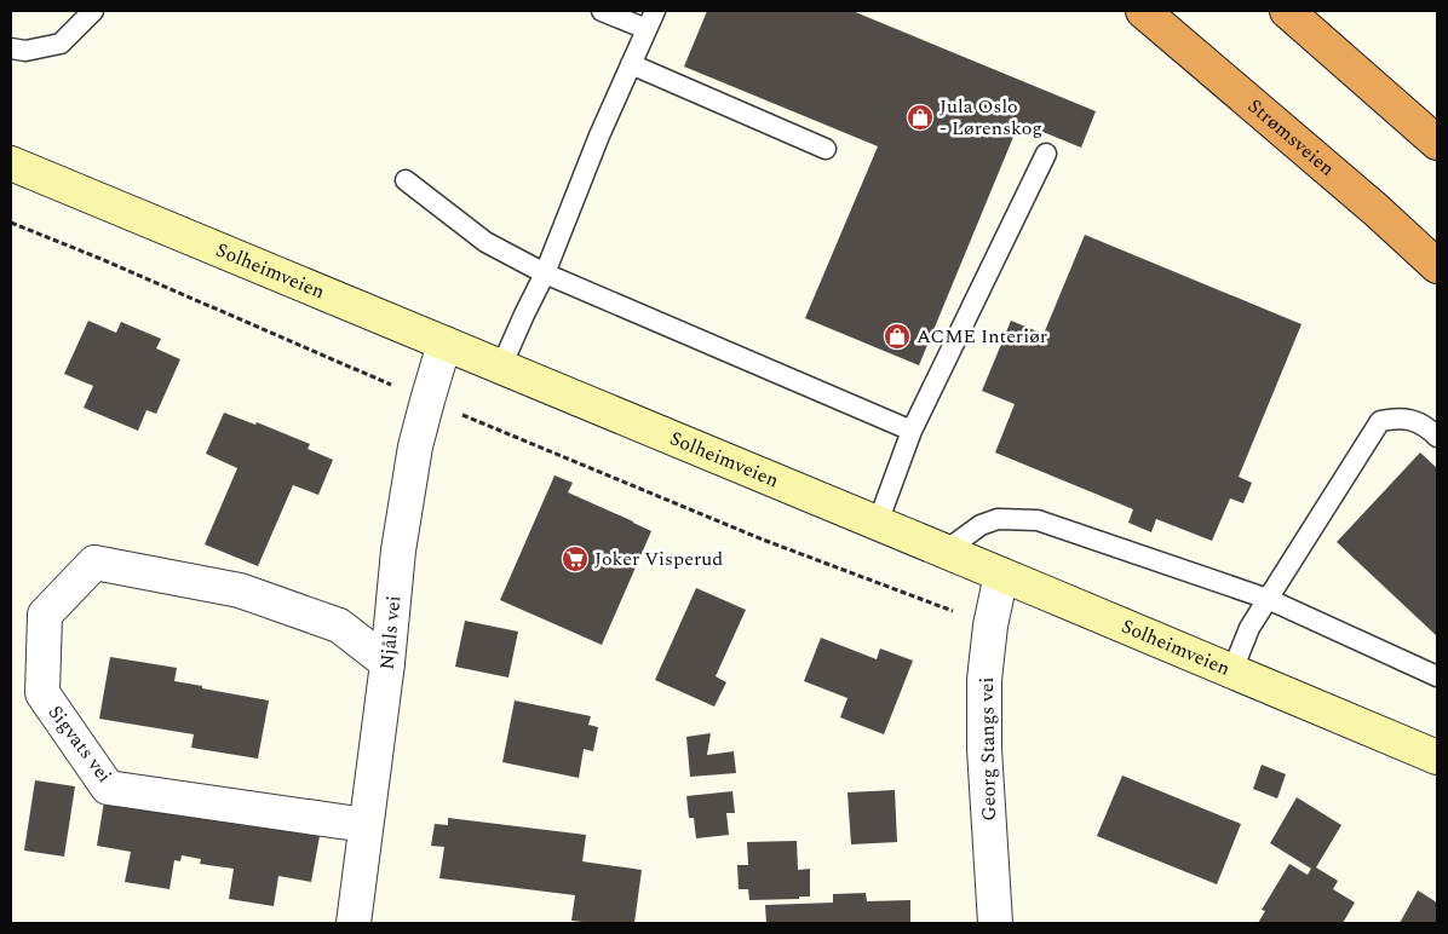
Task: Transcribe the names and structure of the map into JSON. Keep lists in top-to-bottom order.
{
  "streets": {
    "highway": ["Strømsveien"],
    "main road": ["Solheimveien"],
    "street": ["Njåls vei", "Sigvats vei", "Georg Stangs vei"]
  },
  "crossings": [
    ["Solheimveien", "Njåls vei"],
    ["Solheimveien", "Georg Stangs vei"],
    ["Njåls vei", "Sigvats vei"]
  ],
  "places": {
    "shop": ["Jula Oslo - Lørenskog", "ACME Interiør"],
    "supermarket": ["Joker Visperud"]
  }
}
